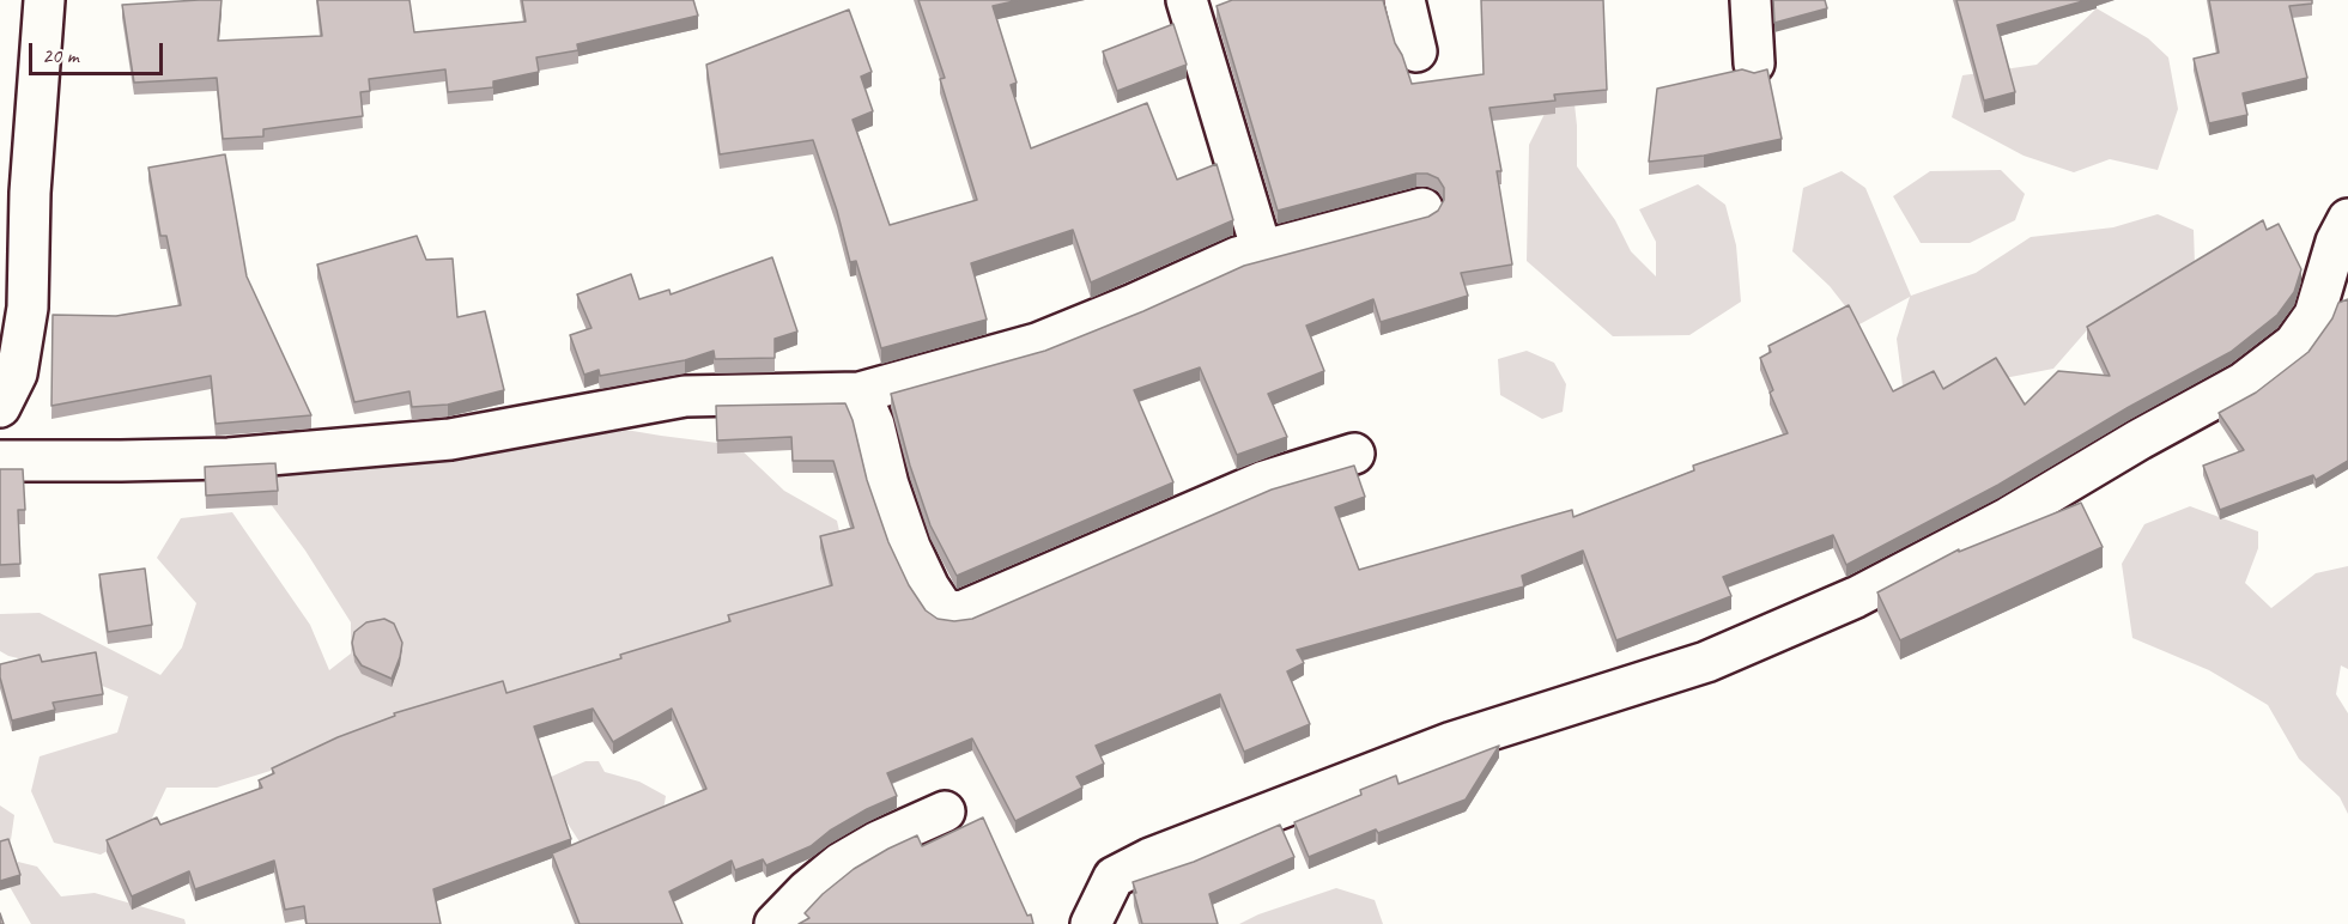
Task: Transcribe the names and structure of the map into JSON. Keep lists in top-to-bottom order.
{
  "scale_bar": "20 m"
}
